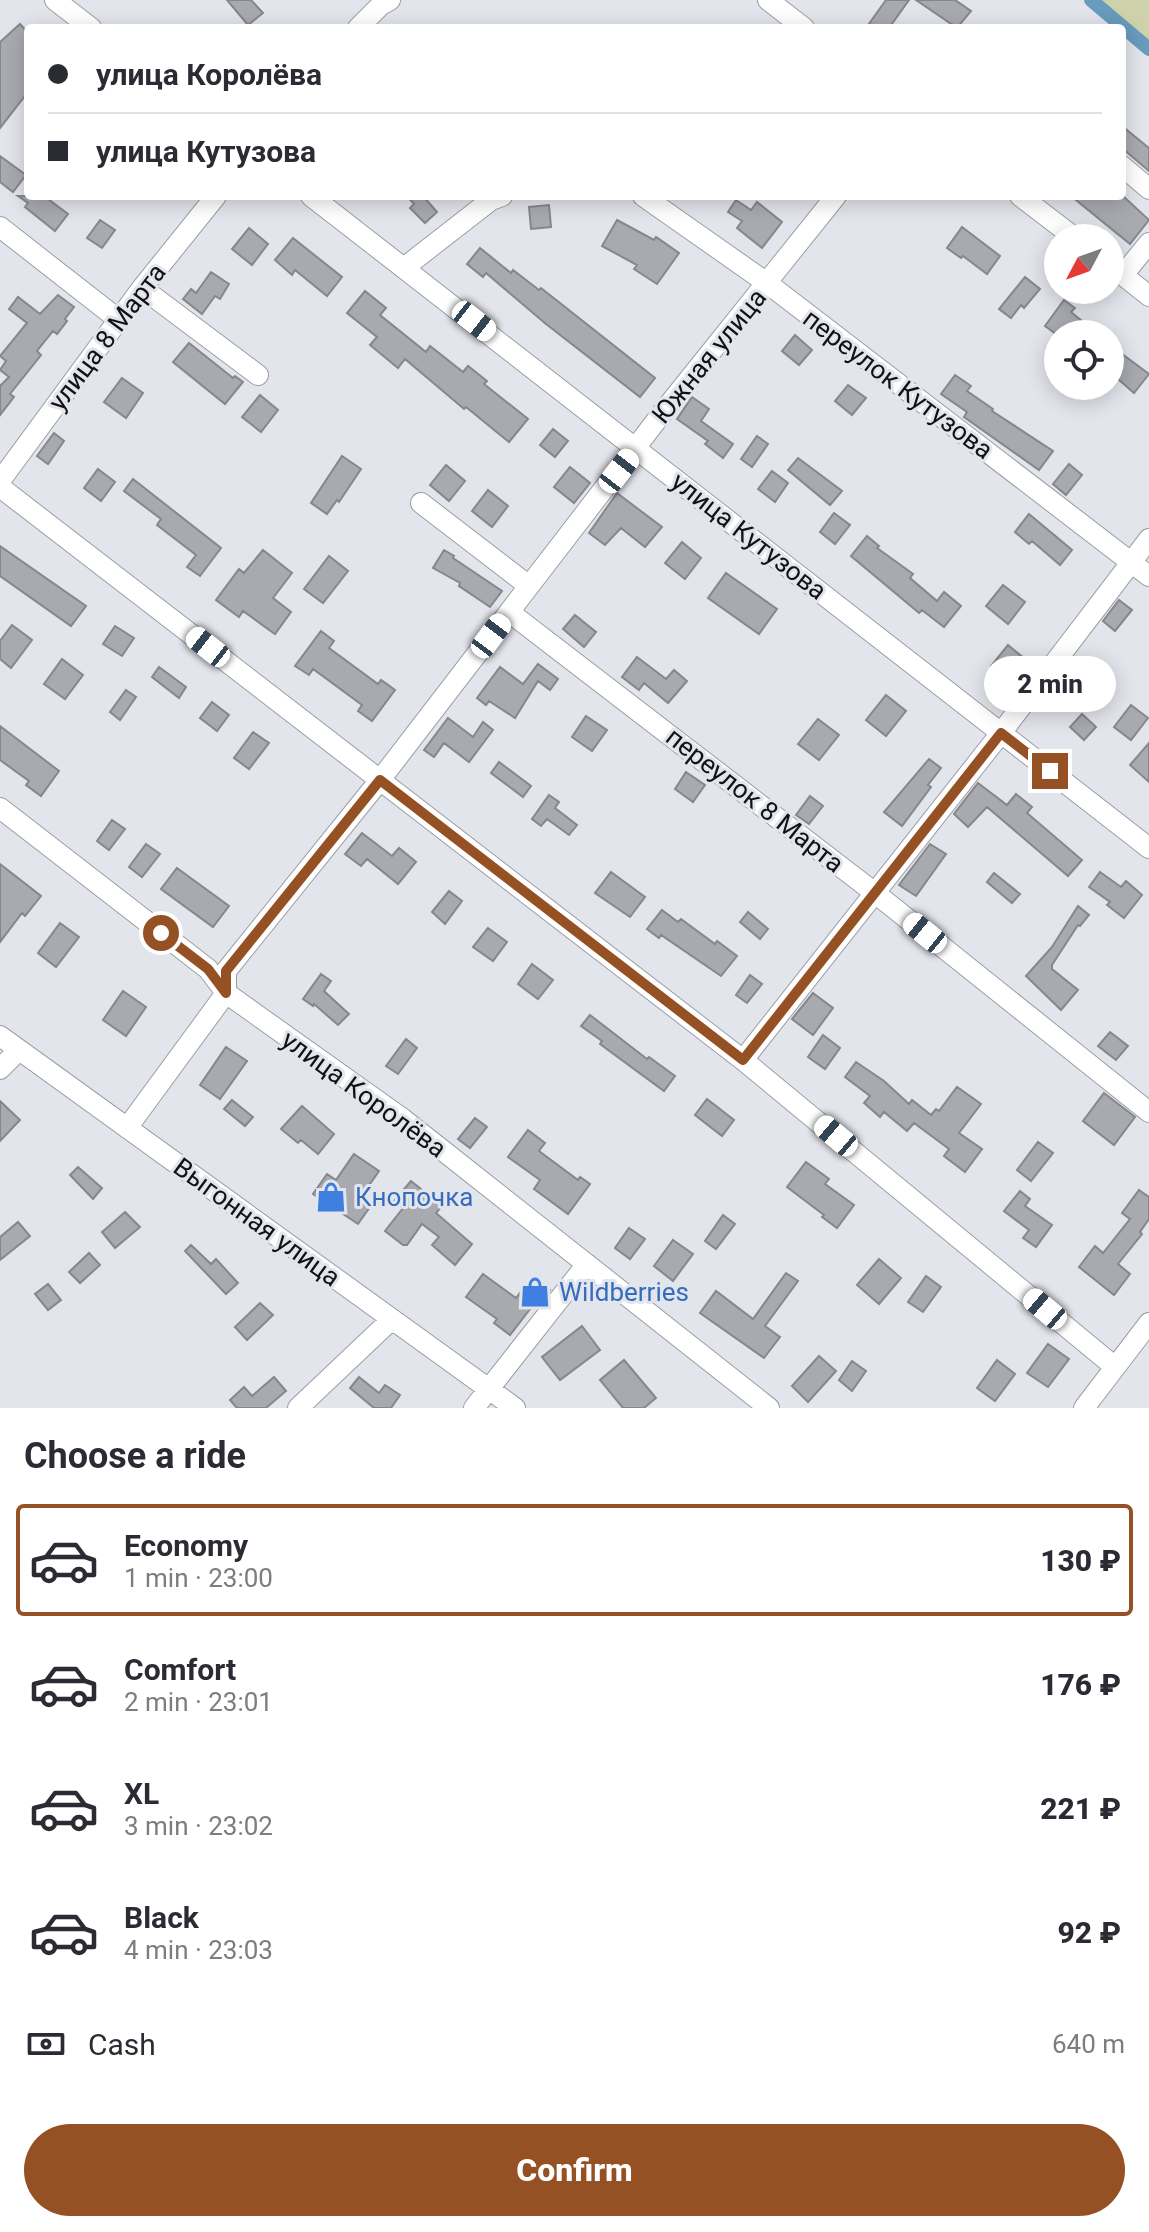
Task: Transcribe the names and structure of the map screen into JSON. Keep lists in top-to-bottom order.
{
  "streets": {
    "street": [
      "улица 8 Марта",
      "Южная улица",
      "переулок Кутузова",
      "улица Кутузова",
      "переулок 8 Марта",
      "улица Королёва",
      "Выгонная улица"
    ]
  },
  "crossings": [
    ["Южная улица", "переулок Кутузова"],
    ["Южная улица", "улица Кутузова"],
    ["Южная улица", "переулок 8 Марта"],
    ["Южная улица", "улица Королёва"],
    ["Южная улица", "Выгонная улица"]
  ],
  "places": {
    "shop": ["Кнопочка", "Wildberries"]
  },
  "north": "bottom left",
  "page": {
    "banner": ["улица Королёва", "улица Кутузова"],
    "bubble": "2 min",
    "heading": "Choose a ride",
    "list": [
      {
        "name": "Economy",
        "note": "1 min · 23:00",
        "value": "130 ₽"
      },
      {
        "name": "Comfort",
        "note": "2 min · 23:01",
        "value": "176 ₽"
      },
      {
        "name": "XL",
        "note": "3 min · 23:02",
        "value": "221 ₽"
      },
      {
        "name": "Black",
        "note": "4 min · 23:03",
        "value": "92 ₽"
      }
    ],
    "pay": ["Cash", "640 m"],
    "buttons": "Confirm"
  }
}
